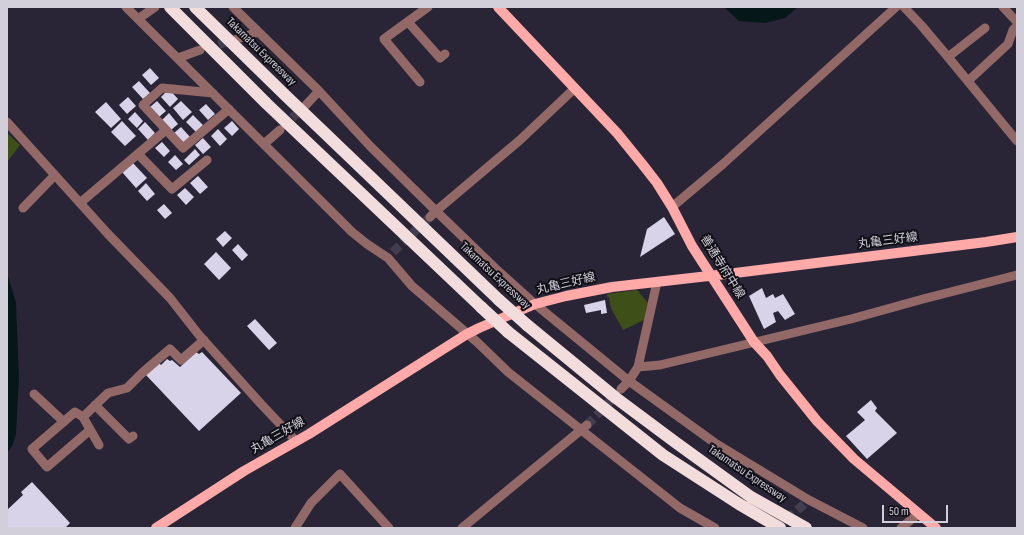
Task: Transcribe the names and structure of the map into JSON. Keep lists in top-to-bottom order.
{
  "streets": {
    "highway": ["Takamatsu Expressway"],
    "main road": ["丸亀三好線", "善通寺府中線"]
  },
  "crossings": [
    ["丸亀三好線", "善通寺府中線"]
  ],
  "scale_bar": "50 m"
}
